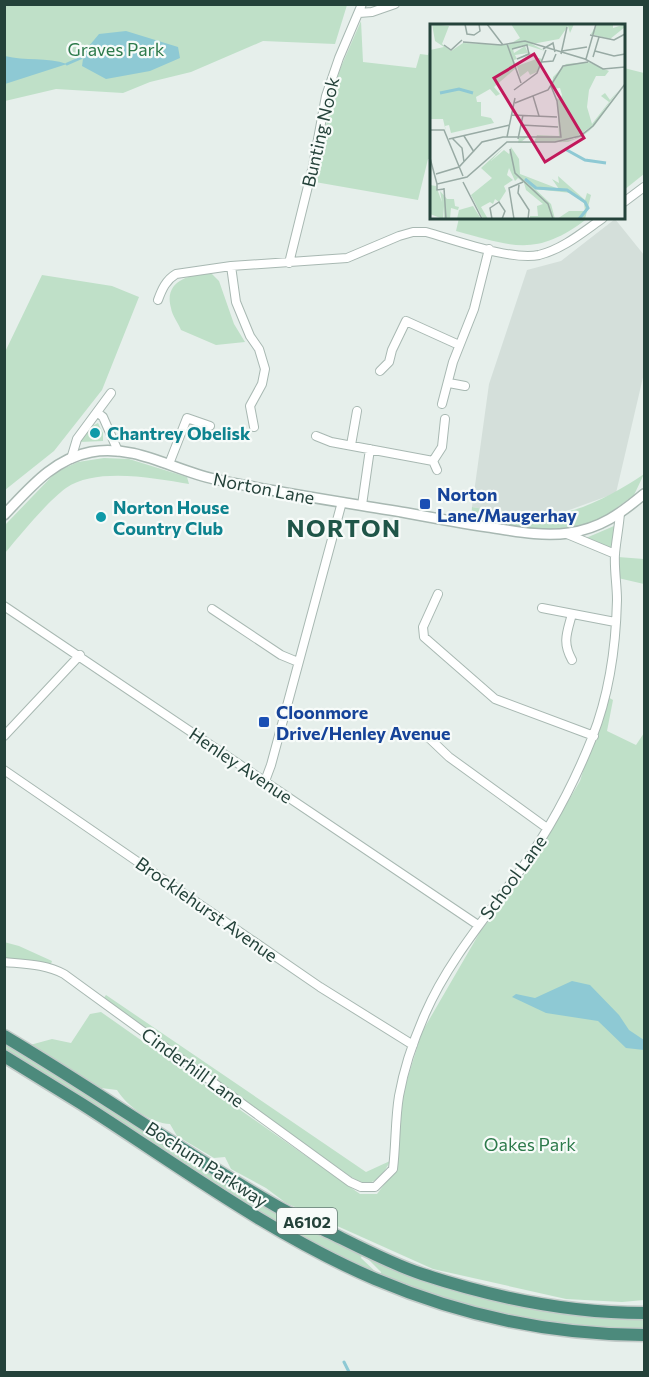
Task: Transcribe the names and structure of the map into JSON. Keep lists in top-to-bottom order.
{
  "streets": {
    "highway": ["Bochum Parkway", "A6102"],
    "street": [
      "Bunting Nook",
      "Norton Lane",
      "Henley Avenue",
      "School Lane",
      "Brocklehurst Avenue",
      "Cinderhill Lane"
    ]
  },
  "crossings": [
    ["Norton Lane", "School Lane"],
    ["Henley Avenue", "School Lane"],
    ["School Lane", "Brocklehurst Avenue"],
    ["School Lane", "Cinderhill Lane"]
  ],
  "districts": ["NORTON"],
  "parks": ["Graves Park", "Oakes Park"],
  "places": {
    "other": ["Chantrey Obelisk", "Norton House Country Club"],
    "transit": ["Norton Lane/Maugerhay", "Cloonmore Drive/Henley Avenue"]
  }
}
